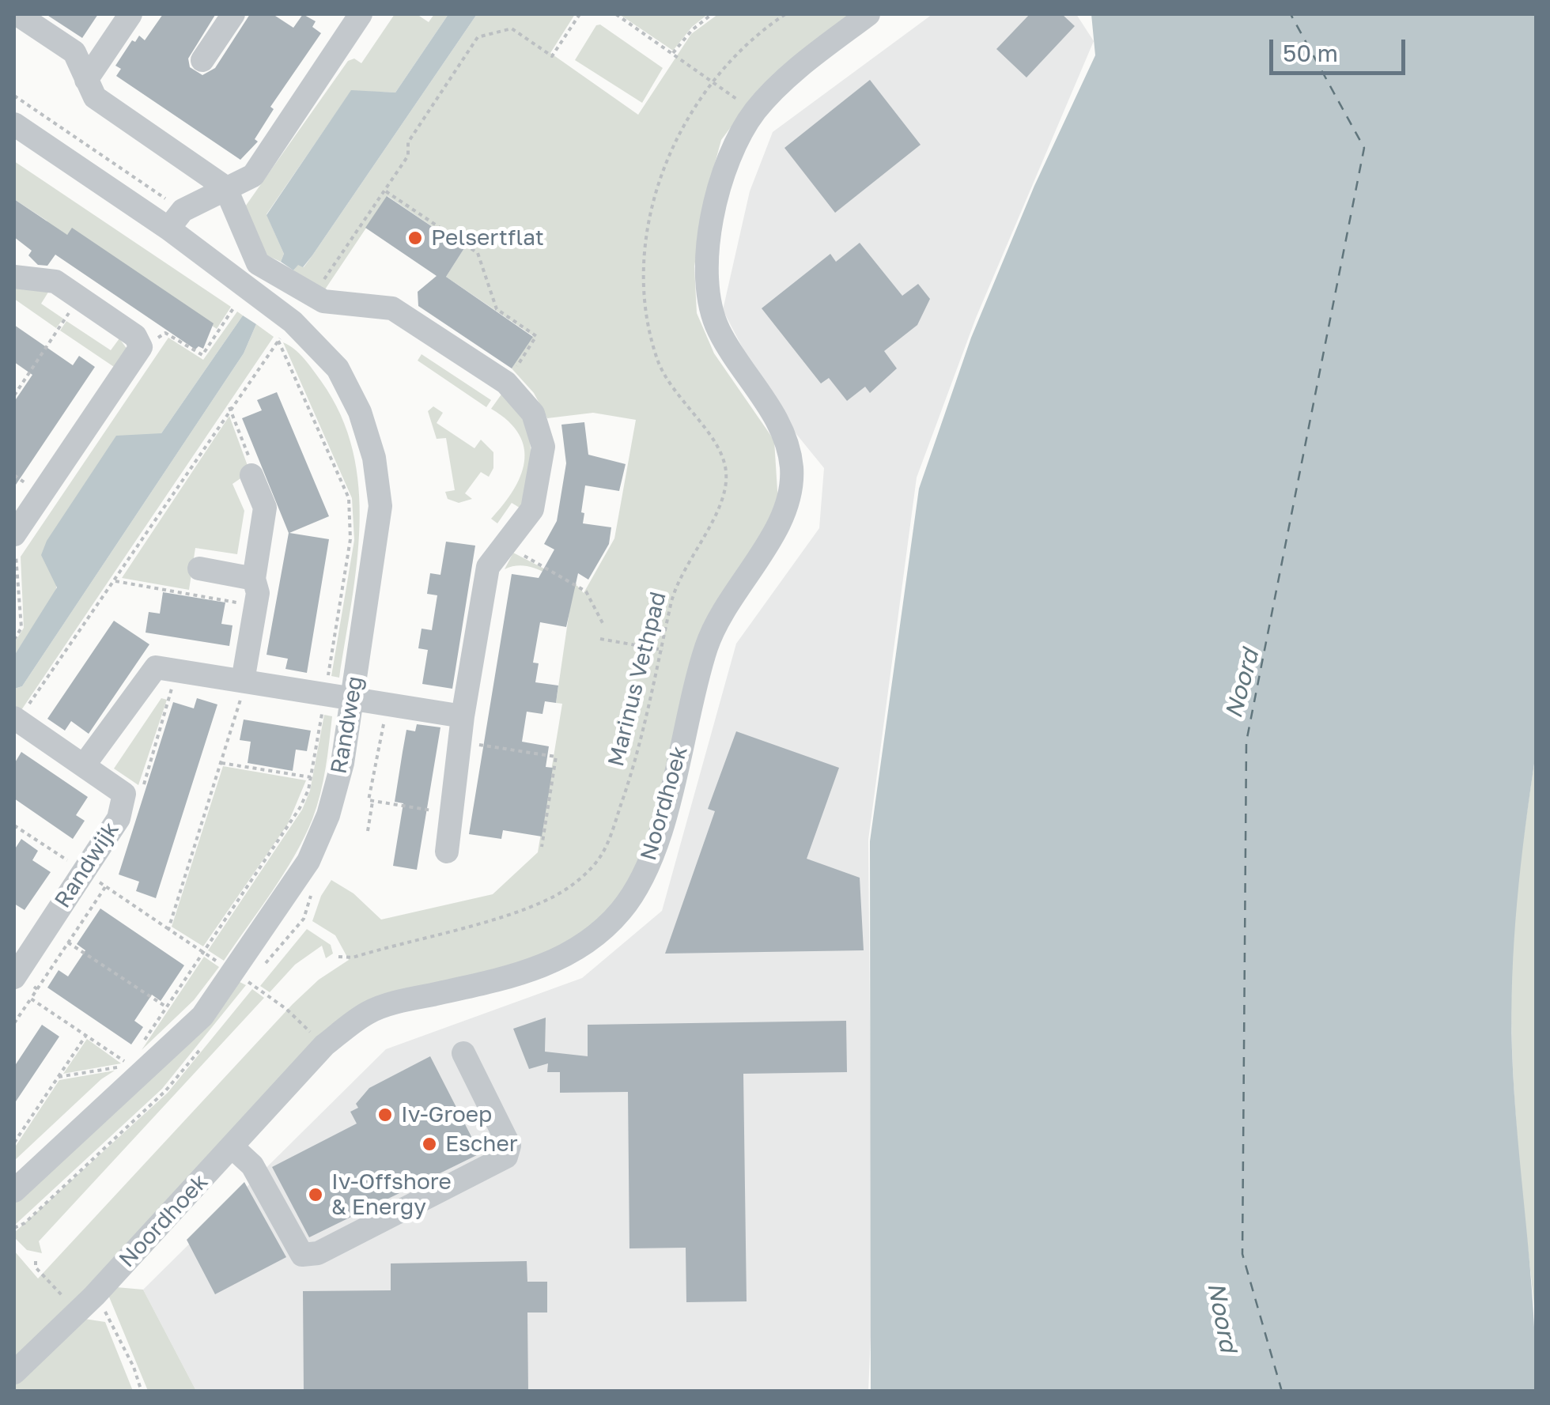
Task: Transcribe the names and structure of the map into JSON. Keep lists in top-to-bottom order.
{
  "streets": {
    "street": ["Randweg", "Noordhoek", "Randwijk"],
    "path": ["Marinus Vethpad"]
  },
  "water": ["Noord"],
  "places": [
    "Pelsertflat",
    "Iv-Groep",
    "Escher",
    "Iv-Offshore & Energy"
  ],
  "scale_bar": "50 m"
}
